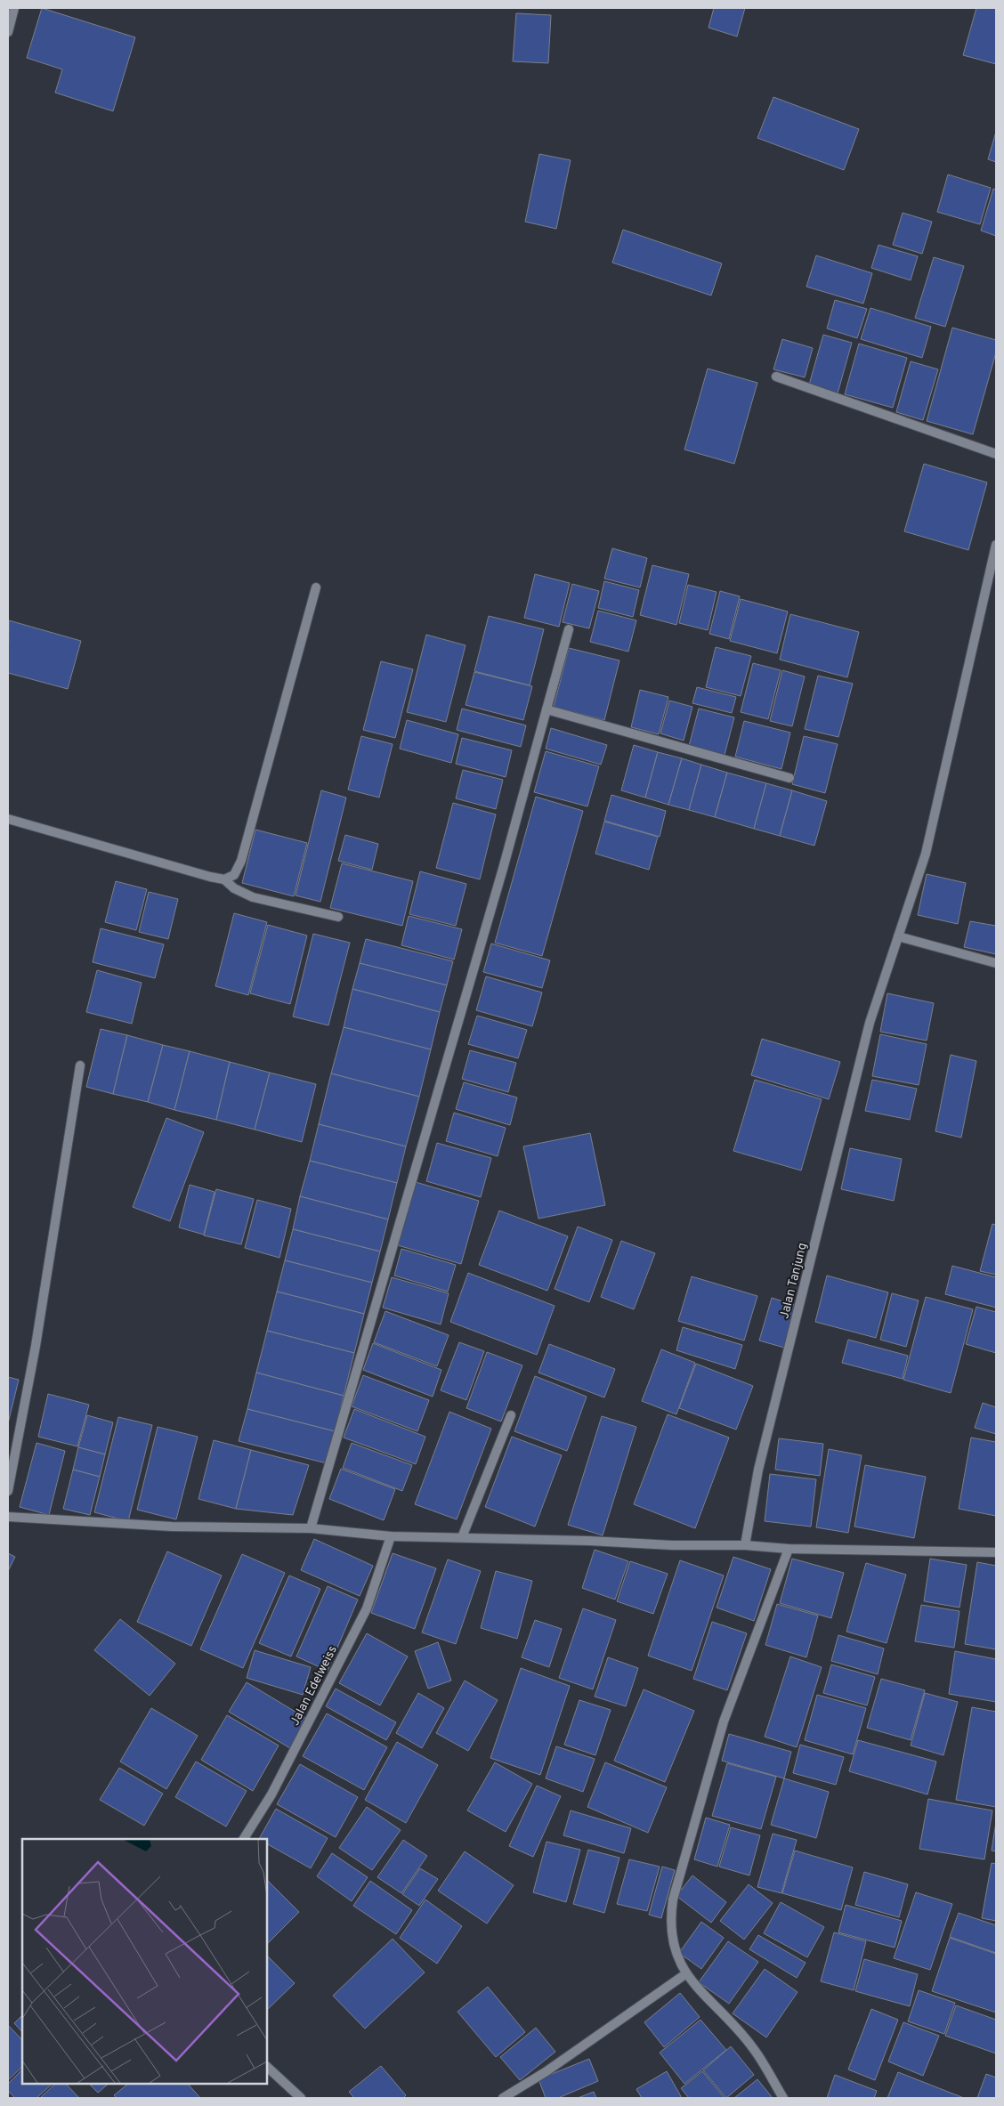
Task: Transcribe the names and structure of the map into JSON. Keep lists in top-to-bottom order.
{
  "streets": {
    "street": ["Jalan Tanjung", "Jalan Edelweiss"]
  }
}
